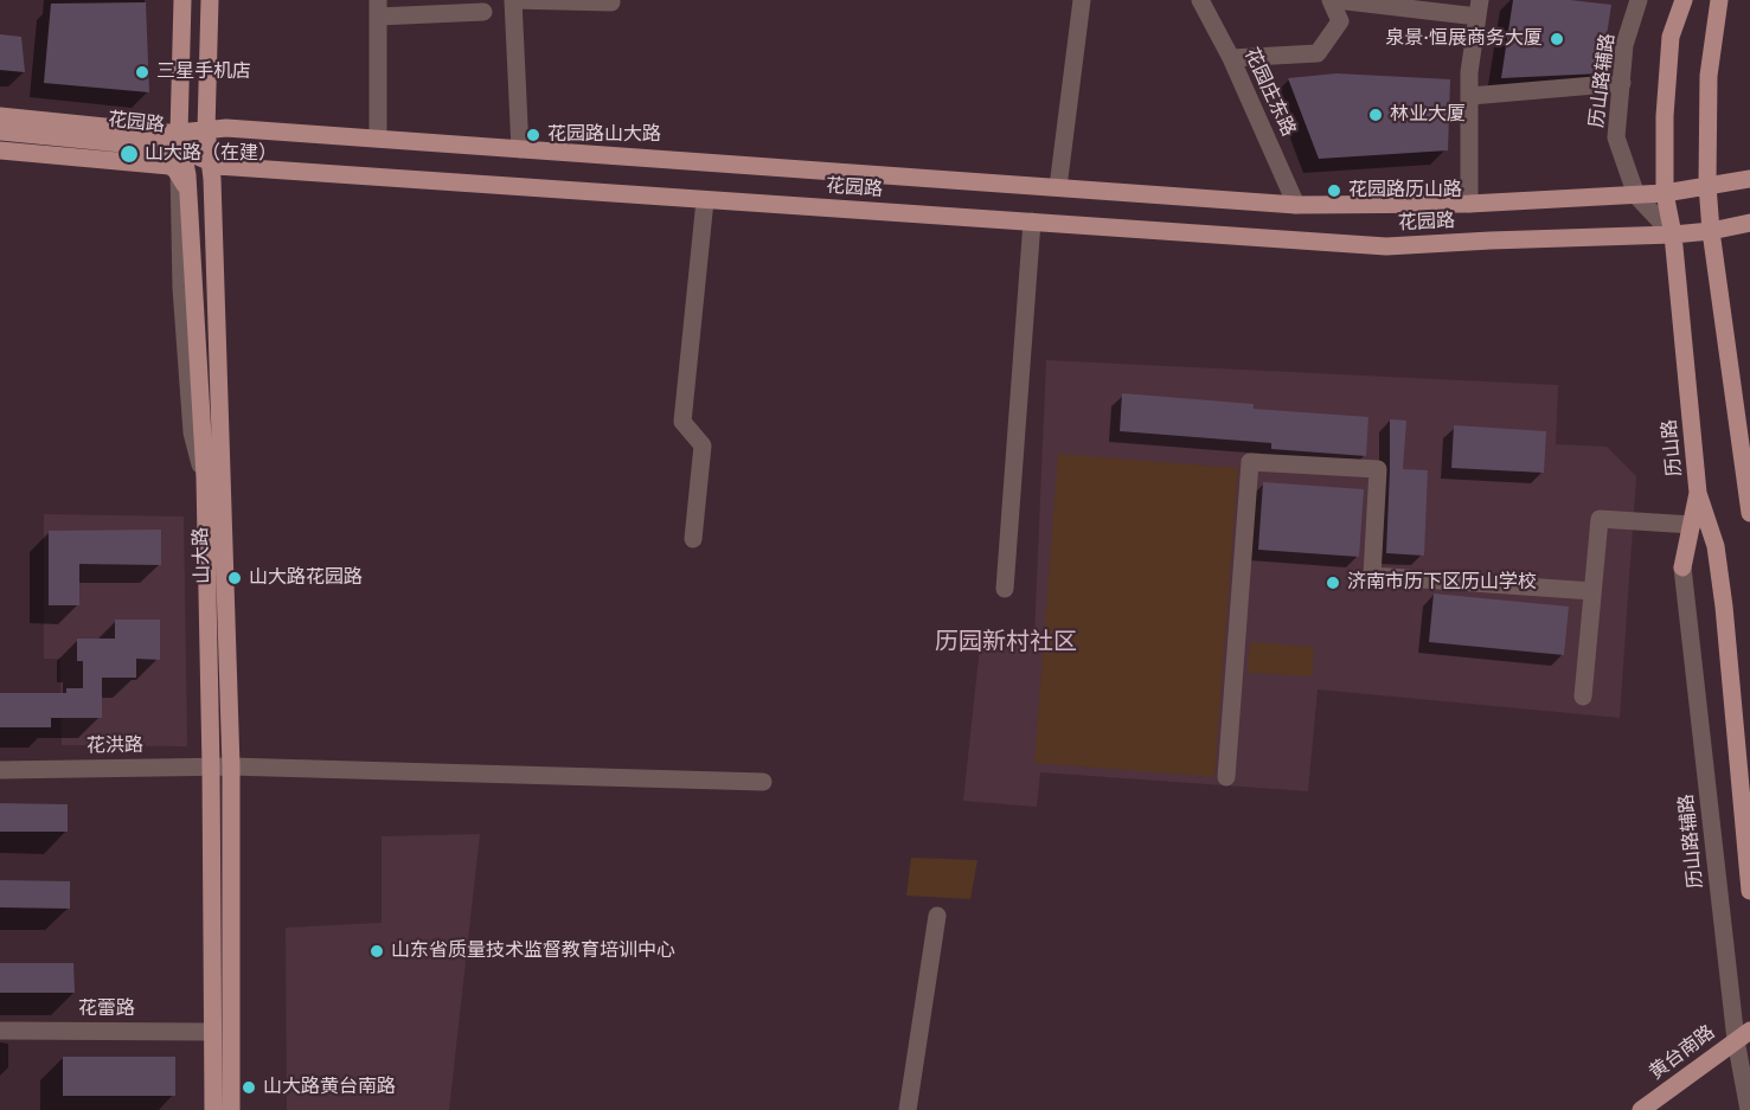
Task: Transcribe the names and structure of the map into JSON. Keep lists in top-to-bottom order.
{
  "streets": {
    "main road": [
      "花园路",
      "历山路",
      "山大路",
      "黄台南路"
    ],
    "street": [
      "历山路辅路",
      "花园庄东路",
      "花洪路",
      "花蕾路"
    ]
  },
  "crossings": [
    ["历山路辅路", "花园路"],
    ["历山路辅路", "历山路"],
    ["历山路辅路", "黄台南路"],
    ["花园庄东路", "花园路"],
    ["花园路", "历山路"],
    ["花园路", "山大路"],
    ["山大路", "花洪路"],
    ["山大路", "花蕾路"]
  ],
  "districts": ["历园新村社区"],
  "places": [
    "泉景·恒展商务大厦",
    "三星手机店",
    "林业大厦",
    "花园路山大路",
    "山大路（在建）",
    "花园路历山路",
    "山大路花园路",
    "济南市历下区历山学校",
    "山东省质量技术监督教育培训中心",
    "山大路黄台南路"
  ]
}
